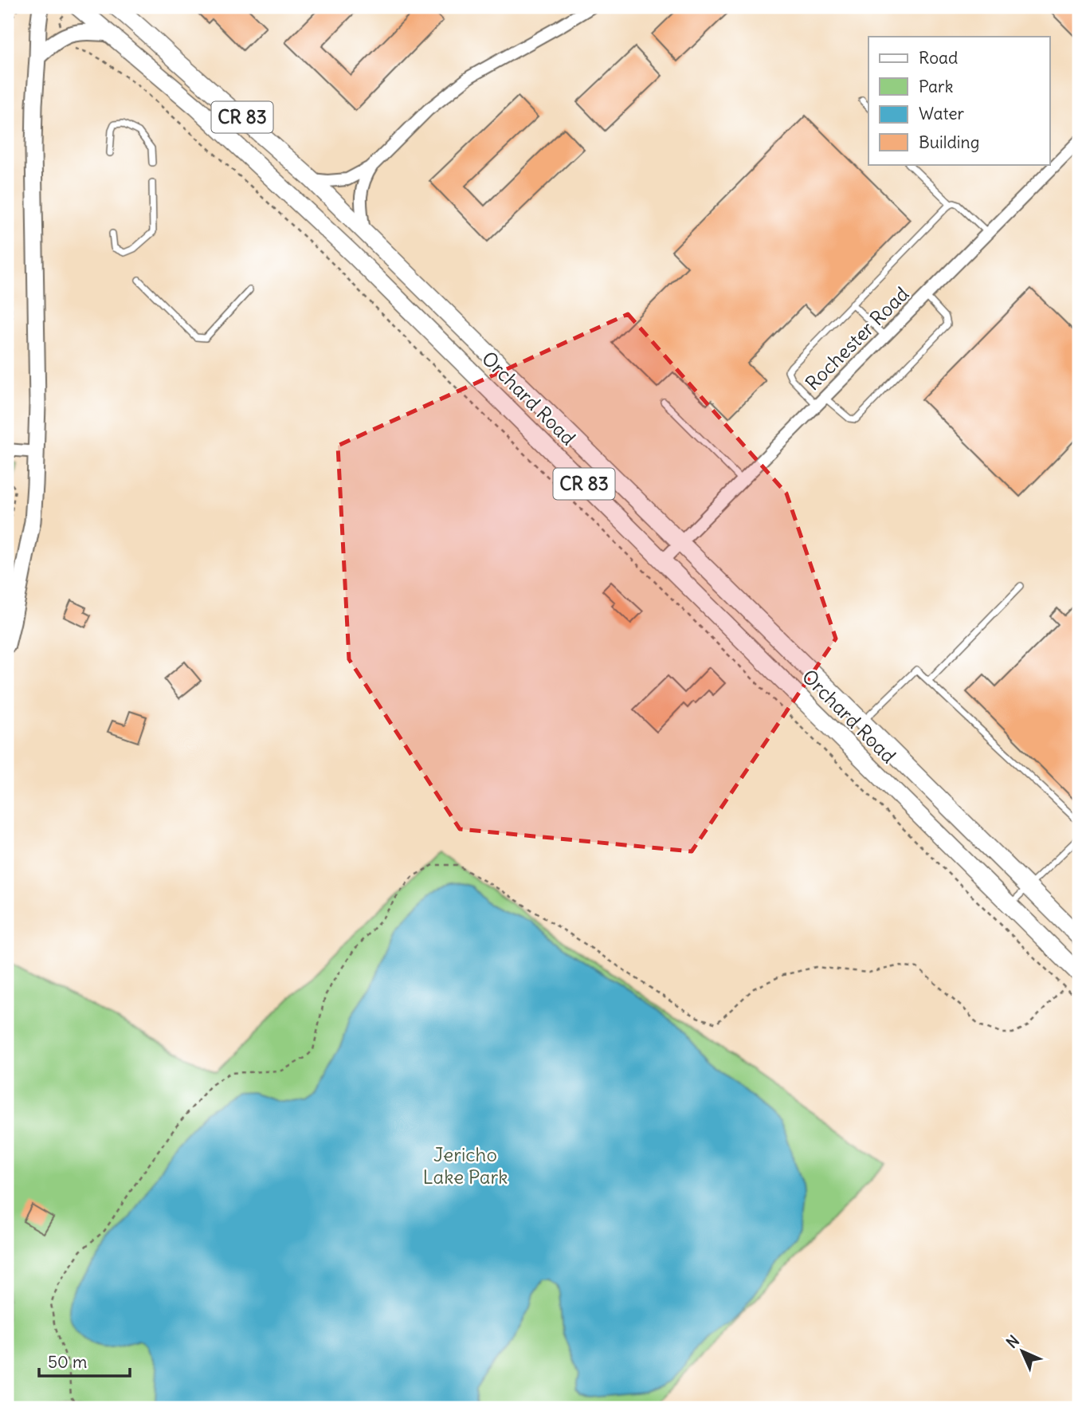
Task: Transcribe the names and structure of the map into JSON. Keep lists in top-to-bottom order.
{
  "streets": {
    "main road": ["CR 83", "Orchard Road"],
    "street": ["Rochester Road"]
  },
  "crossings": [
    ["Rochester Road", "Orchard Road"]
  ],
  "parks": ["Jericho Lake Park"],
  "legend": [
    "Road",
    "Park",
    "Water",
    "Building"
  ],
  "scale_bar": "50 m",
  "north": "top left"
}
